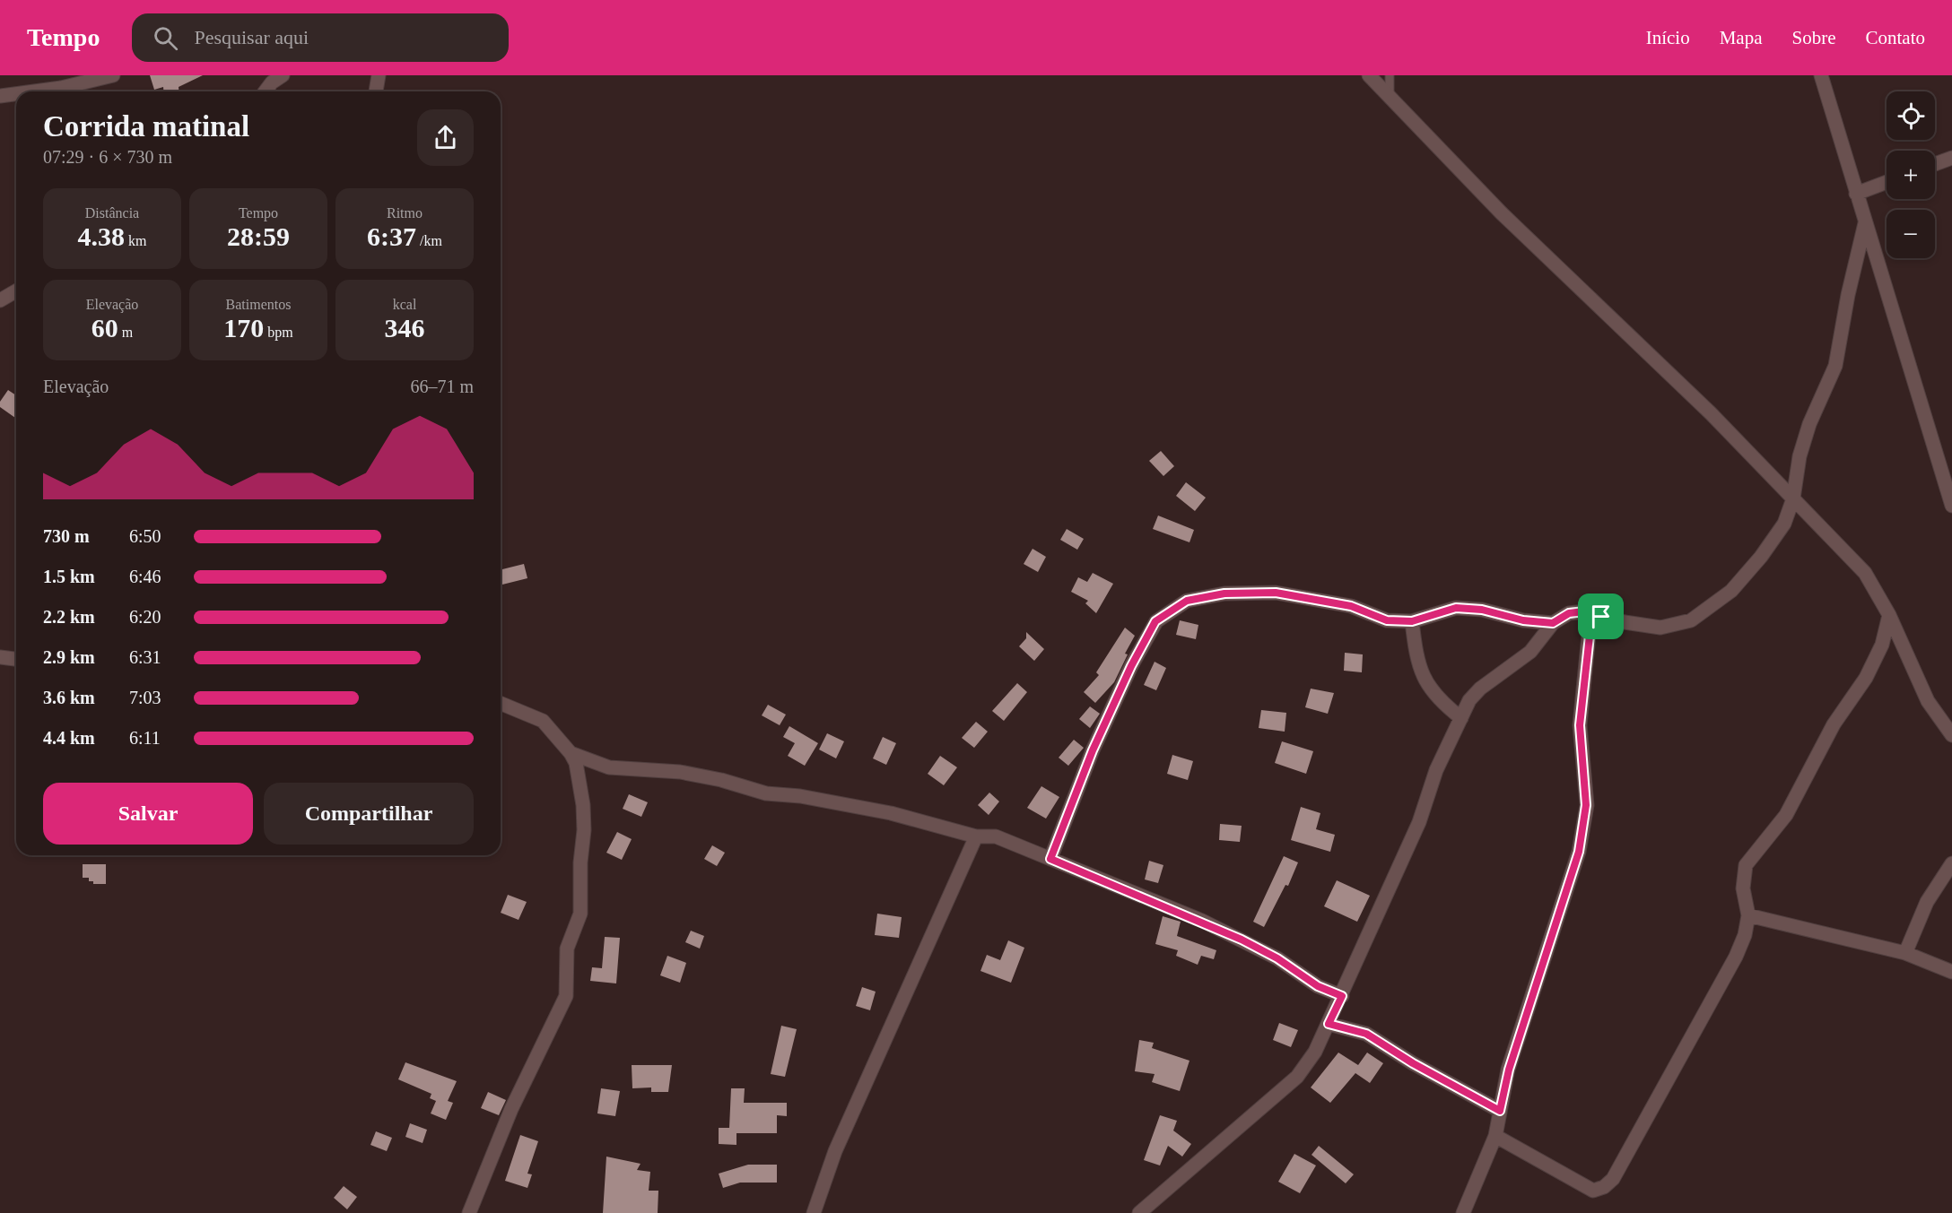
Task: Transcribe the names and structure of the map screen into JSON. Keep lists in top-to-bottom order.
{
  "page": {
    "header": "Tempo",
    "search": "Pesquisar aqui",
    "nav": [
      "Início",
      "Mapa",
      "Sobre",
      "Contato"
    ],
    "map_buttons": ["+", "−"],
    "heading": ["Corrida matinal", "07:29 · 6 × 730 m"],
    "stats": [
      ["Distância", "4.38 km"],
      ["Tempo", "28:59"],
      ["Ritmo", "6:37 /km"],
      ["Elevação", "60 m"],
      ["Batimentos", "170 bpm"],
      ["kcal", "346"]
    ],
    "chart": ["Elevação", "66–71 m"],
    "list": [
      {
        "name": "730 m",
        "note": "6:50"
      },
      {
        "name": "1.5 km",
        "note": "6:46"
      },
      {
        "name": "2.2 km",
        "note": "6:20"
      },
      {
        "name": "2.9 km",
        "note": "6:31"
      },
      {
        "name": "3.6 km",
        "note": "7:03"
      },
      {
        "name": "4.4 km",
        "note": "6:11"
      }
    ],
    "buttons": ["Salvar", "Compartilhar"]
  }
}
